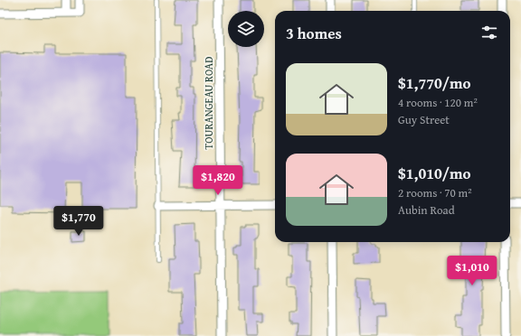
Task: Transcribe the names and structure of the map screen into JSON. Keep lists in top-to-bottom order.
{
  "streets": {
    "street": ["TOURANGEAU ROAD"]
  },
  "page": {
    "heading": "3 homes",
    "list": [
      {
        "name": "$1,770/mo",
        "note": "4 rooms · 120 m² · Guy Street"
      },
      {
        "name": "$1,010/mo",
        "note": "2 rooms · 70 m² · Aubin Road"
      }
    ],
    "price": ["$1,820", "$1,770", "$1,010"]
  }
}
